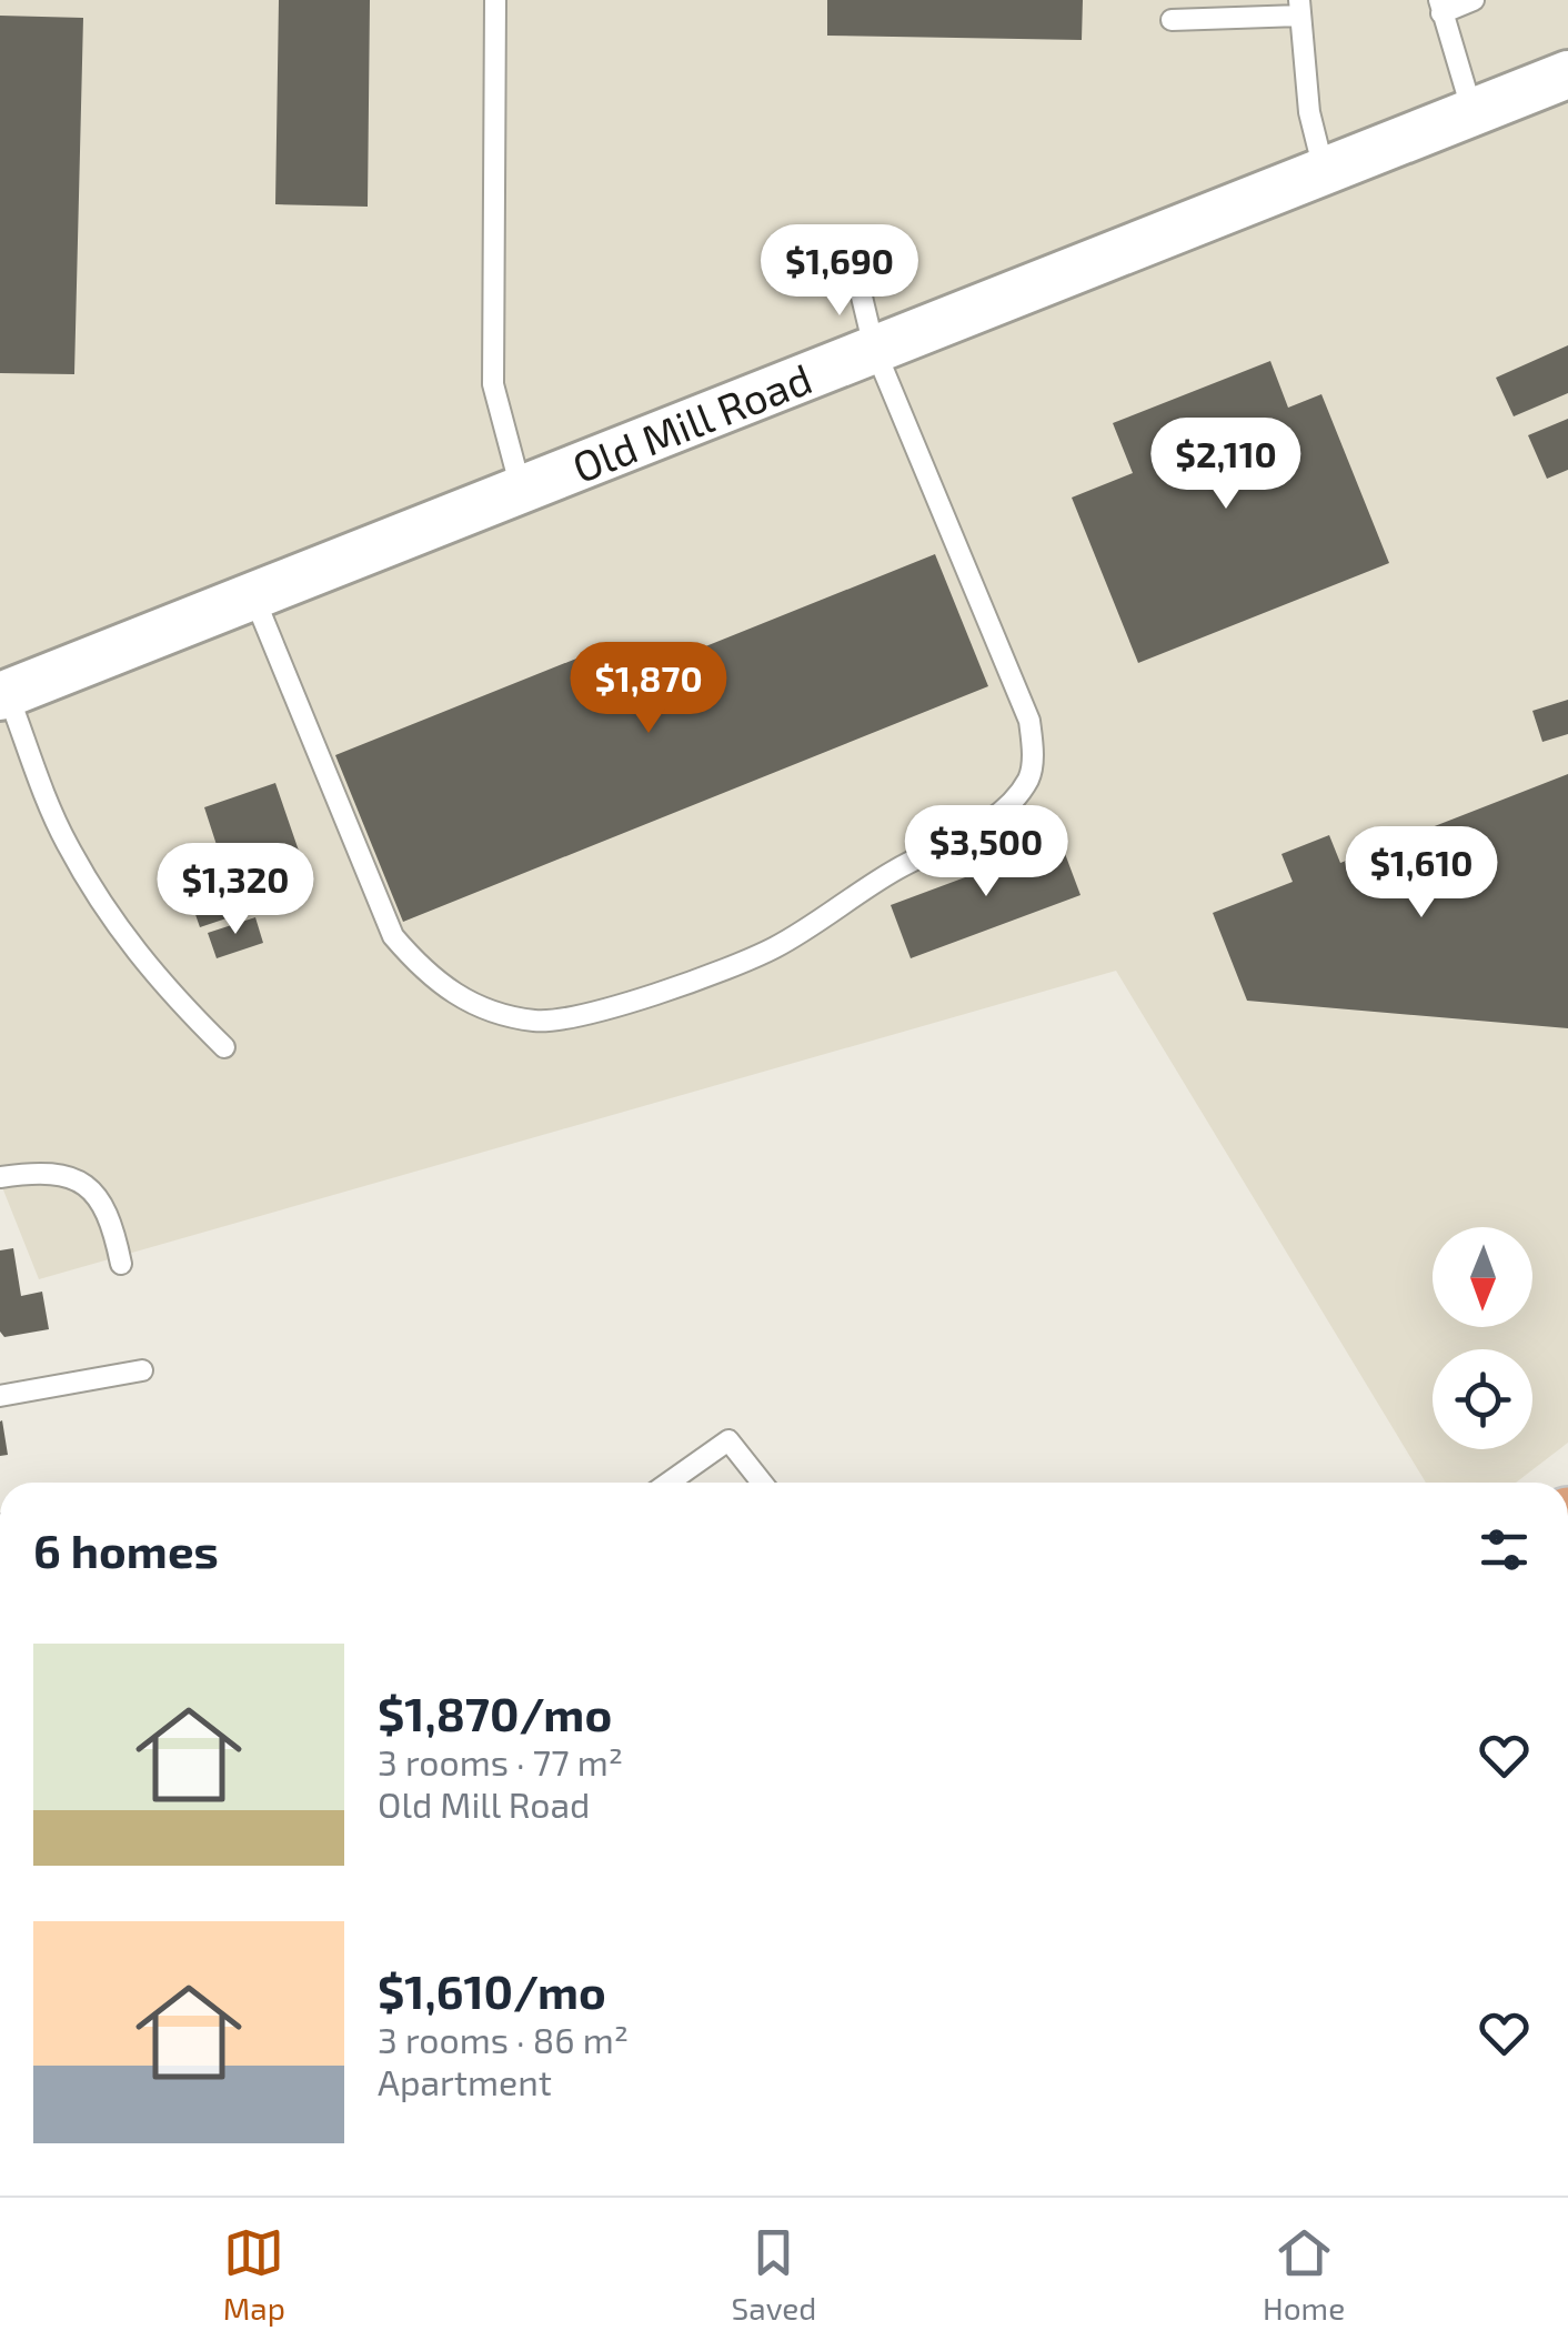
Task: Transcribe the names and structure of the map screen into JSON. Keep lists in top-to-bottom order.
{
  "streets": {
    "street": ["Old Mill Road"]
  },
  "north": "bottom",
  "page": {
    "price": [
      "$1,690",
      "$2,110",
      "$1,870",
      "$3,500",
      "$1,610",
      "$1,320"
    ],
    "heading": "6 homes",
    "list": [
      {
        "name": "$1,870/mo",
        "note": "3 rooms · 77 m² · Old Mill Road"
      },
      {
        "name": "$1,610/mo",
        "note": "3 rooms · 86 m² · Apartment"
      }
    ],
    "tabs": ["Map", "Saved", "Home"]
  }
}
